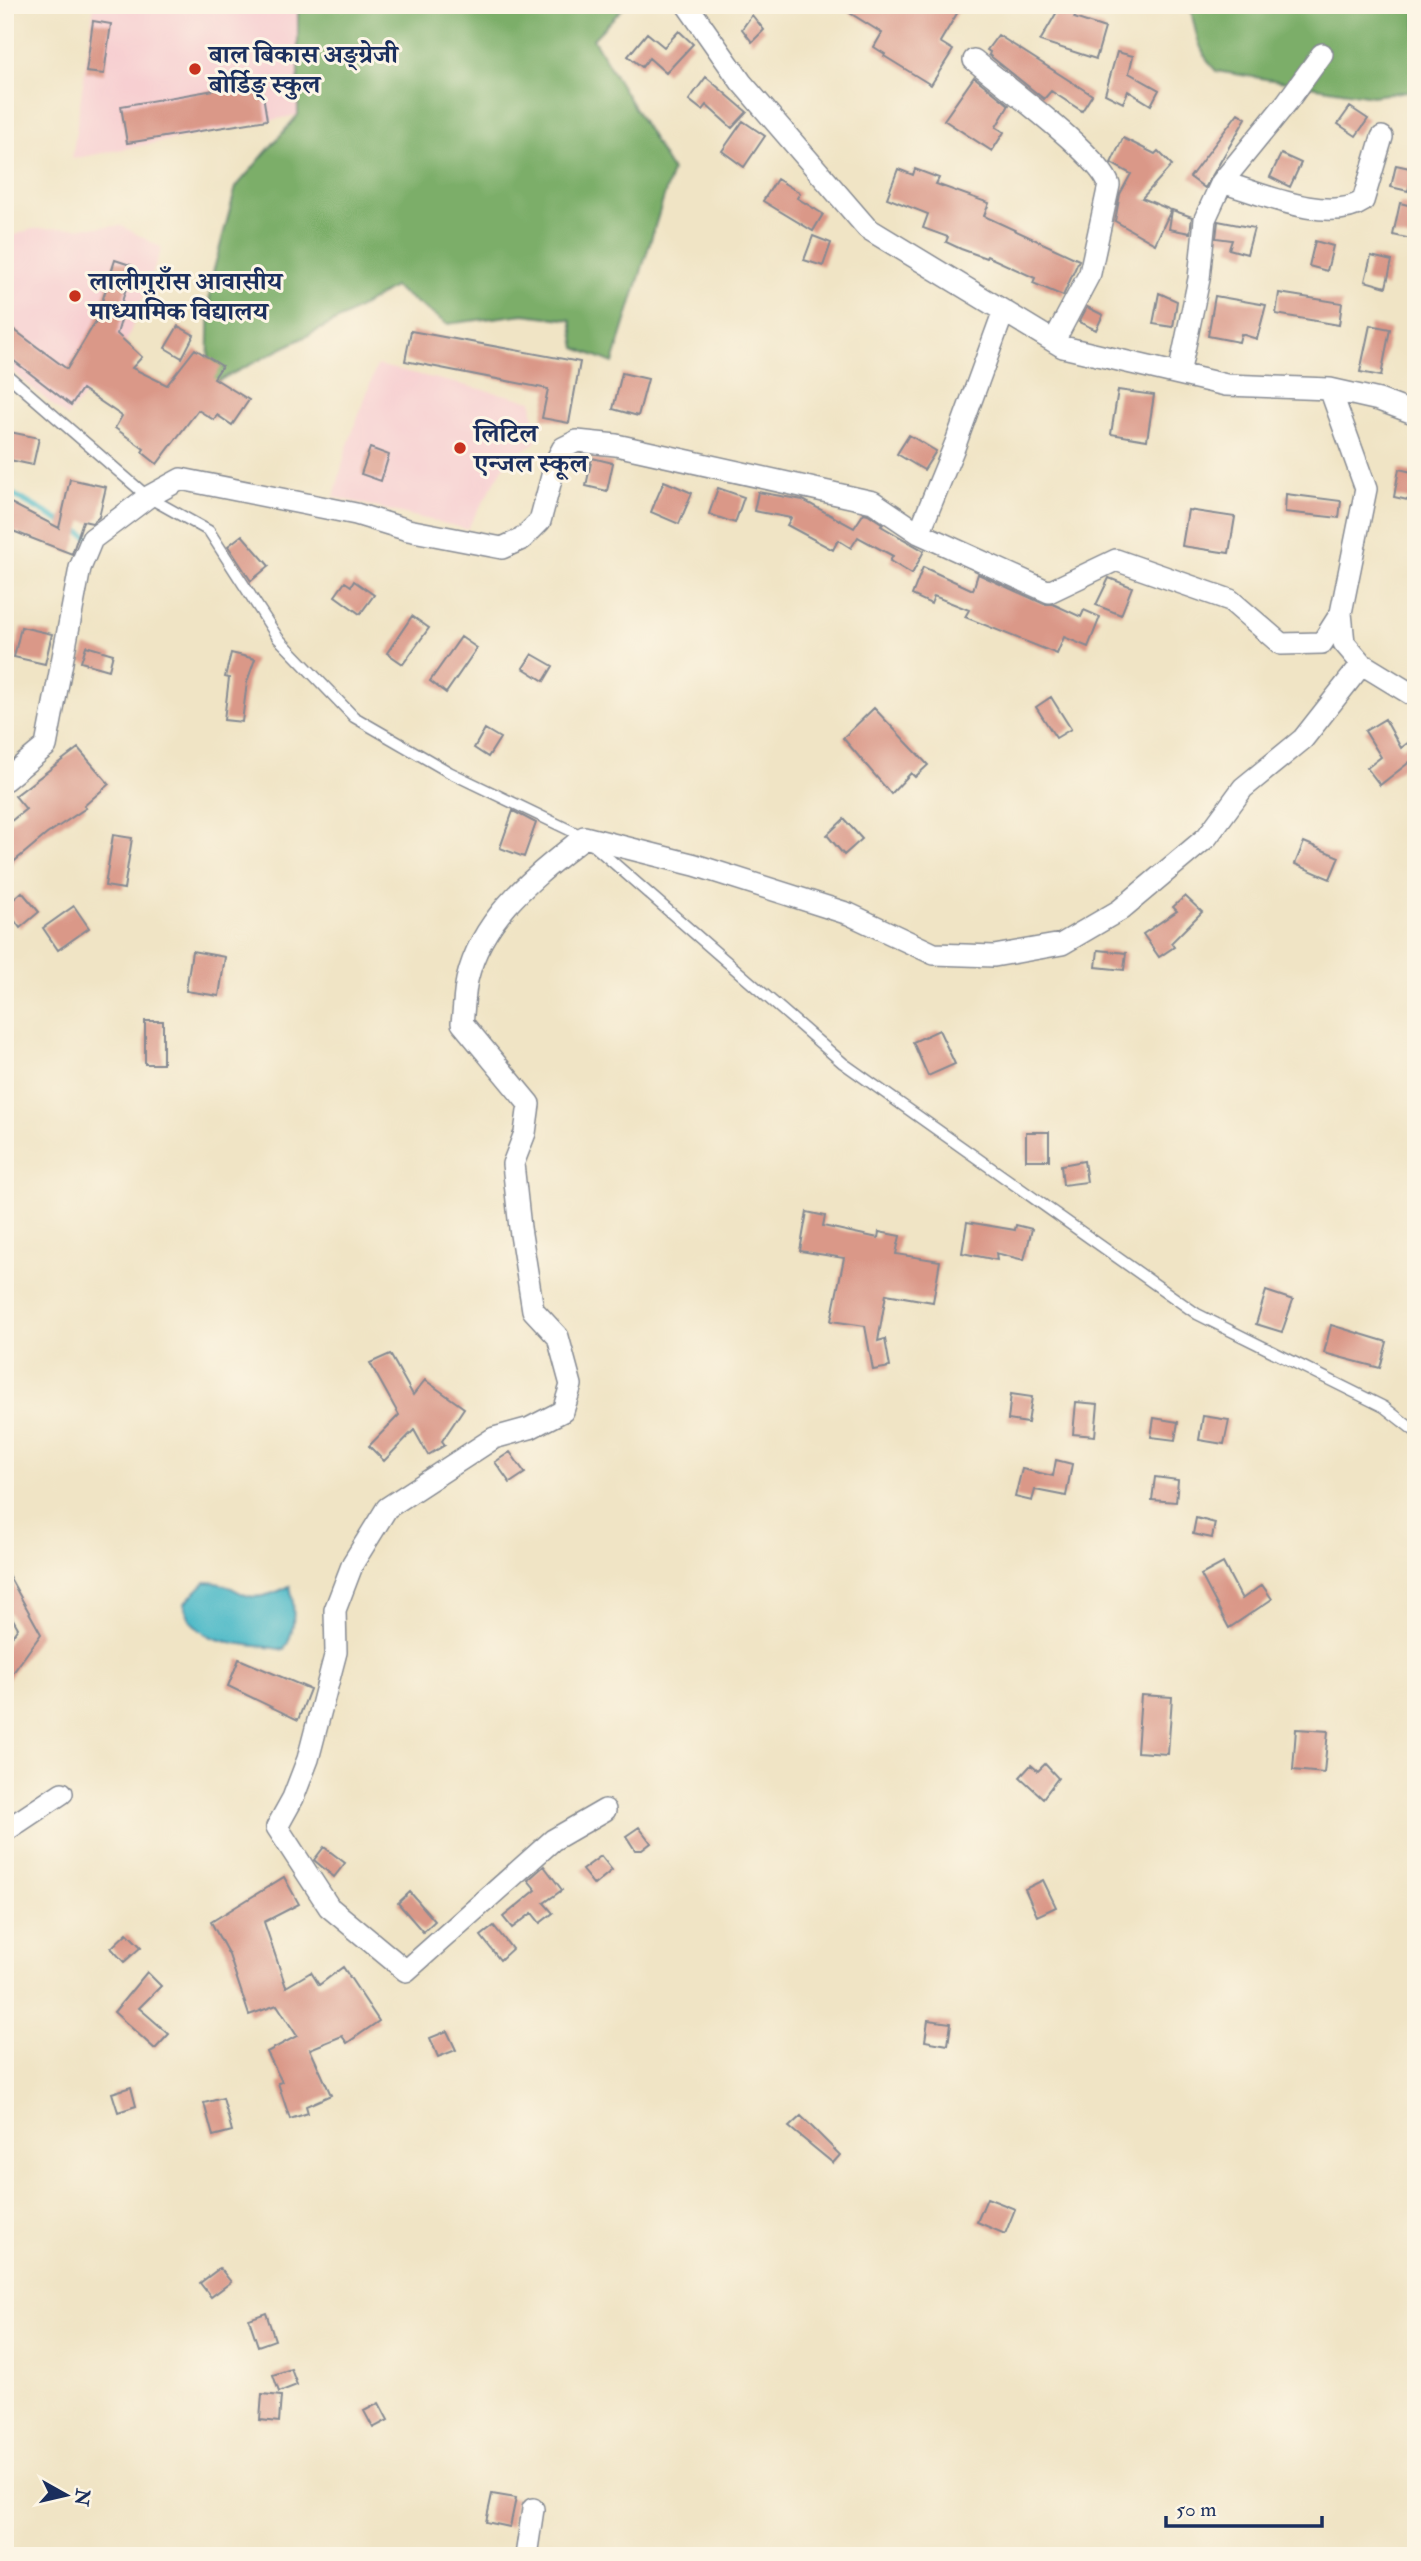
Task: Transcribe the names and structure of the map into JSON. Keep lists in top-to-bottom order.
{
  "places": ["बाल बिकास अङ्ग्रेजी बोर्डिङ् स्कुल", "लालीगुराँस आवासीय माध्यामिक विद्यालय", "लिटिल एन्जल स्कूल"],
  "scale_bar": "50 m",
  "north": "right"
}
